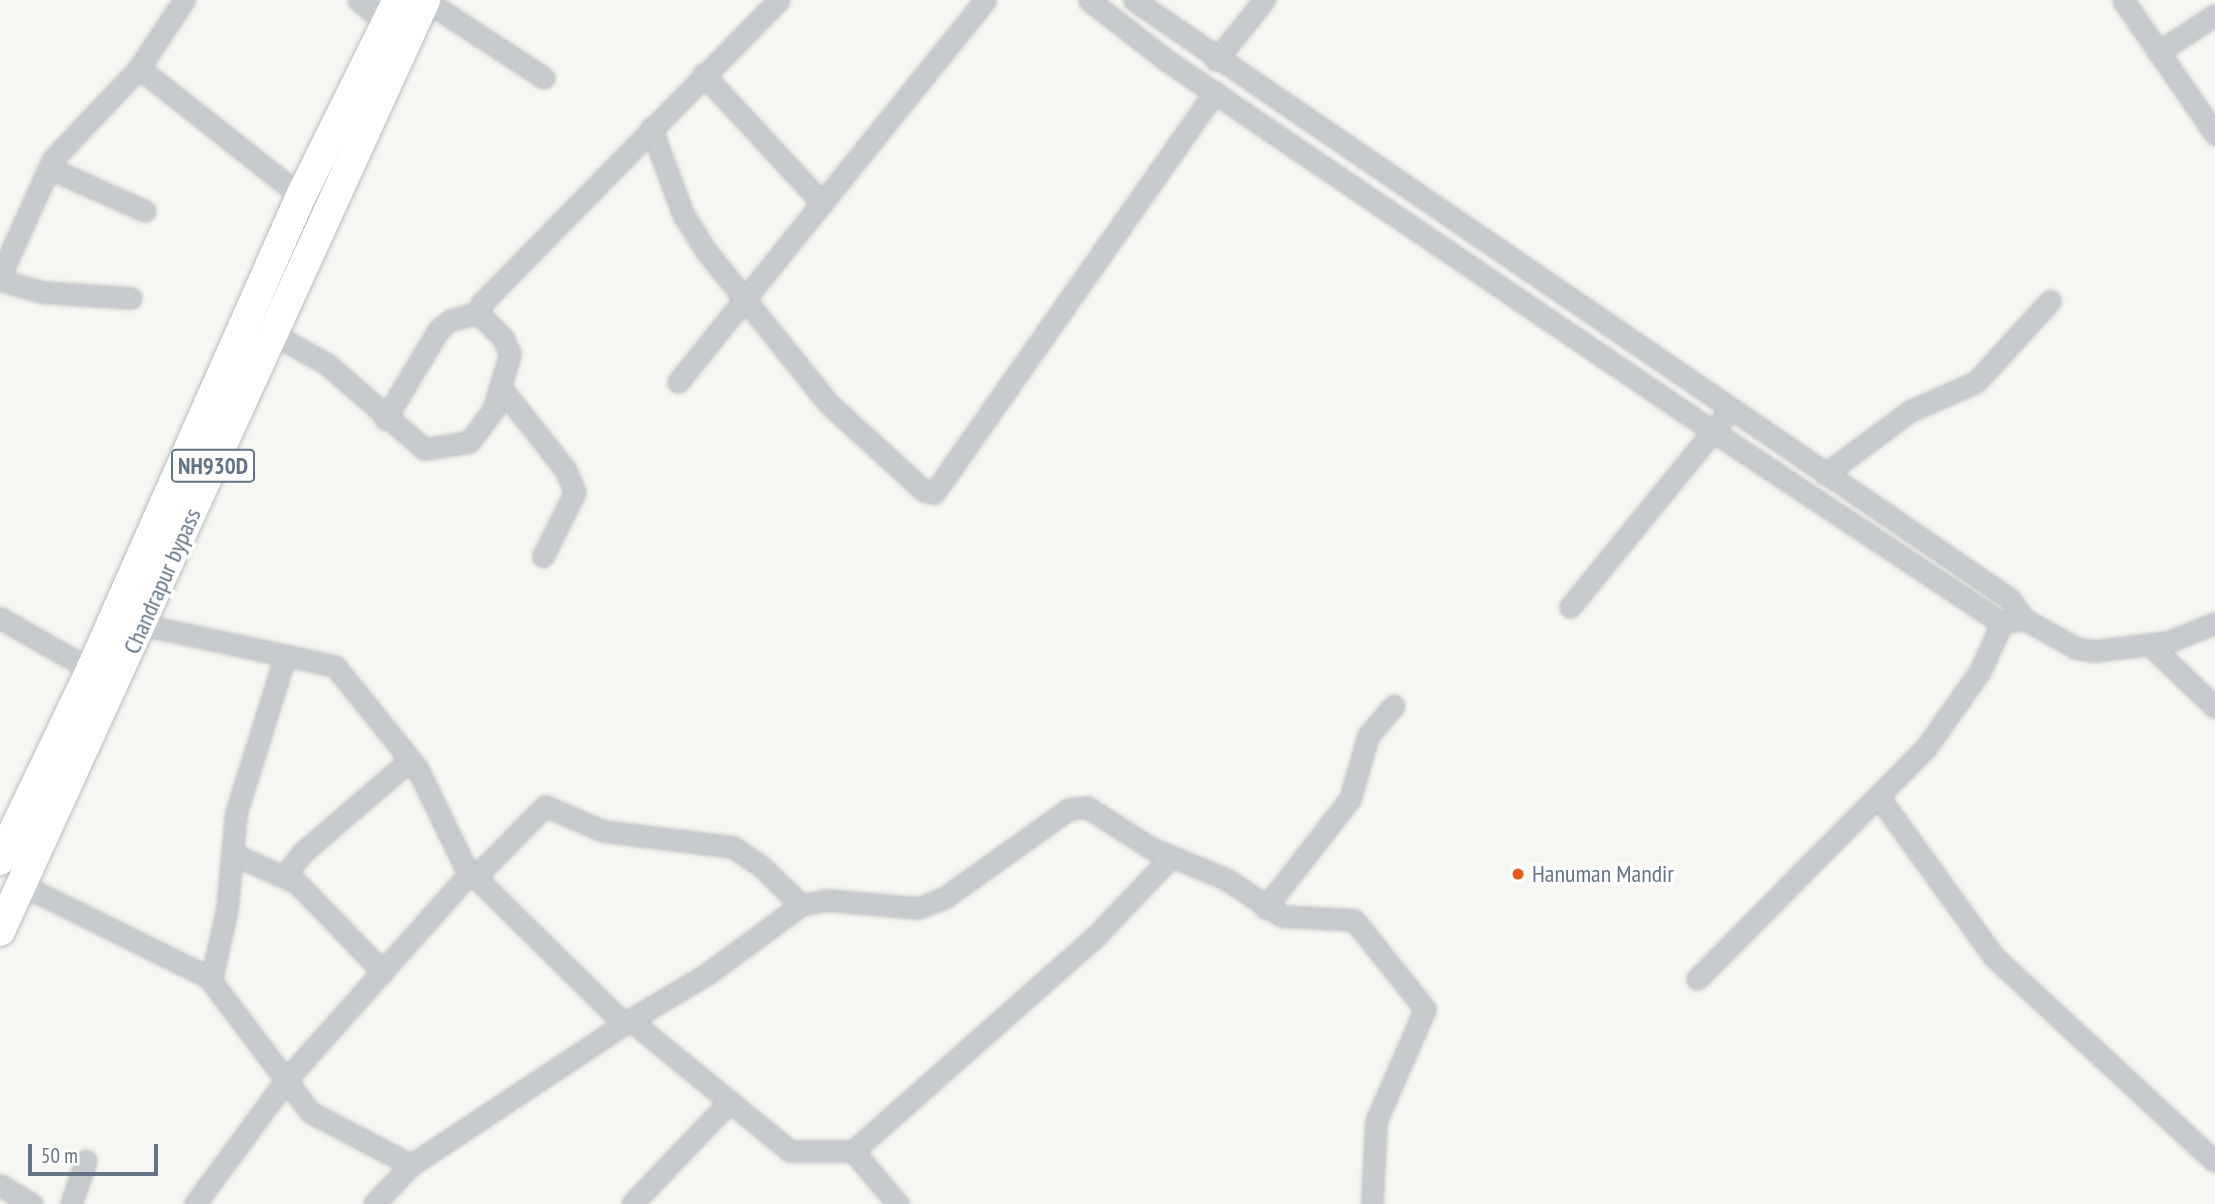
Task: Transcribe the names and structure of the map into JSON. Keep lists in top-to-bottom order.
{
  "streets": {
    "highway": ["NH930D", "Chandrapur bypass"]
  },
  "places": ["Hanuman Mandir"],
  "scale_bar": "50 m"
}
